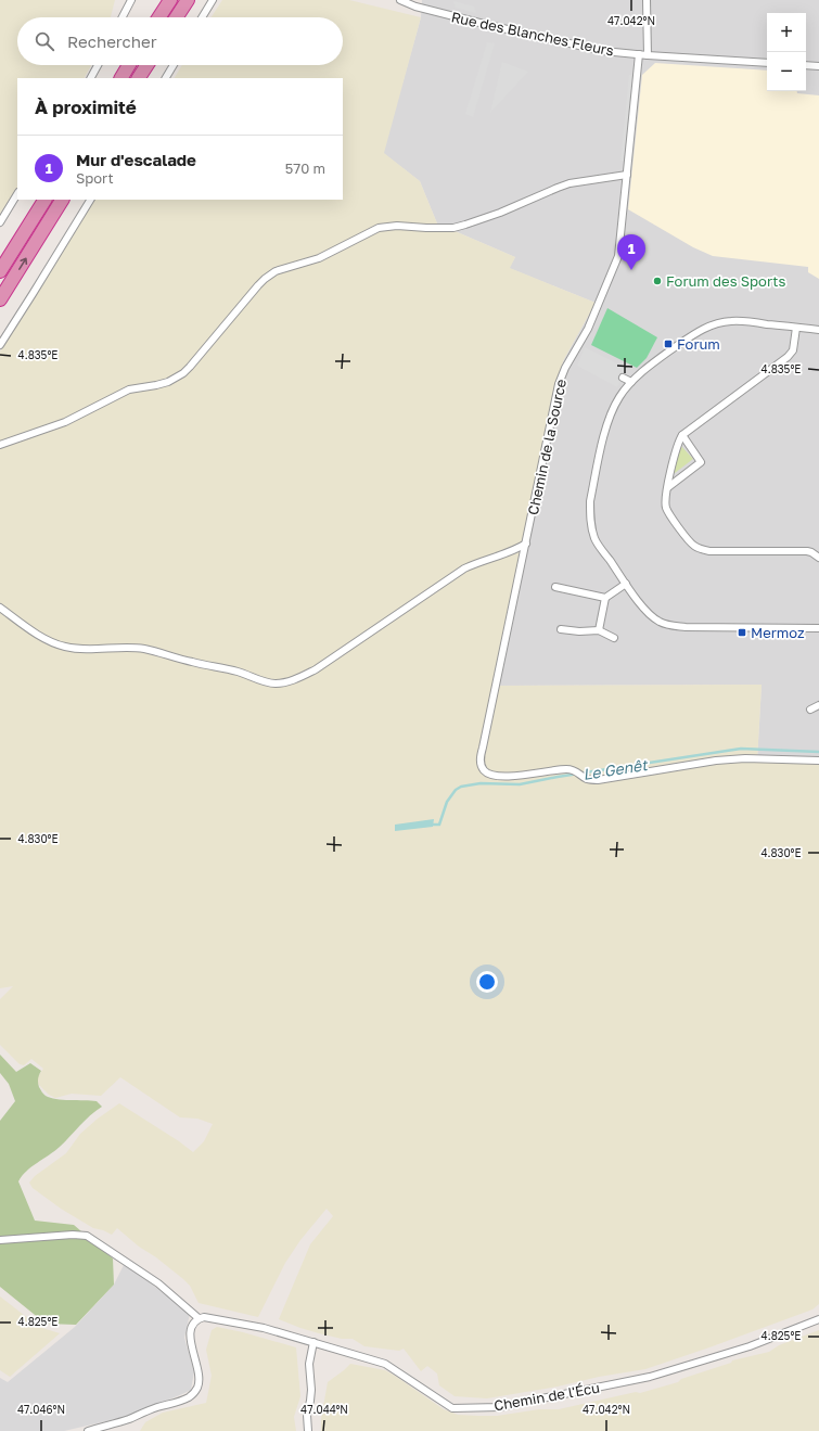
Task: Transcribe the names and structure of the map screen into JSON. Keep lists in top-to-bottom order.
{
  "streets": {
    "street": ["Rue des Blanches Fleurs", "Chemin de la Source", "Chemin de l'Écu"]
  },
  "crossings": [
    ["Rue des Blanches Fleurs", "Chemin de la Source"]
  ],
  "water": ["Le Genêt"],
  "places": {
    "other": ["Forum des Sports"],
    "transit": ["Forum", "Mermoz"]
  },
  "page": {
    "map_buttons": ["+", "−"],
    "search": "Rechercher",
    "heading": "À proximité",
    "list": [
      {
        "mark": "1",
        "name": "Mur d'escalade",
        "note": "Sport",
        "value": "570 m"
      }
    ],
    "pins": "1"
  },
  "coordinates": [
    "47.042°N",
    "4.835°E",
    "4.830°E",
    "4.825°E",
    "47.046°N",
    "47.044°N"
  ]
}
